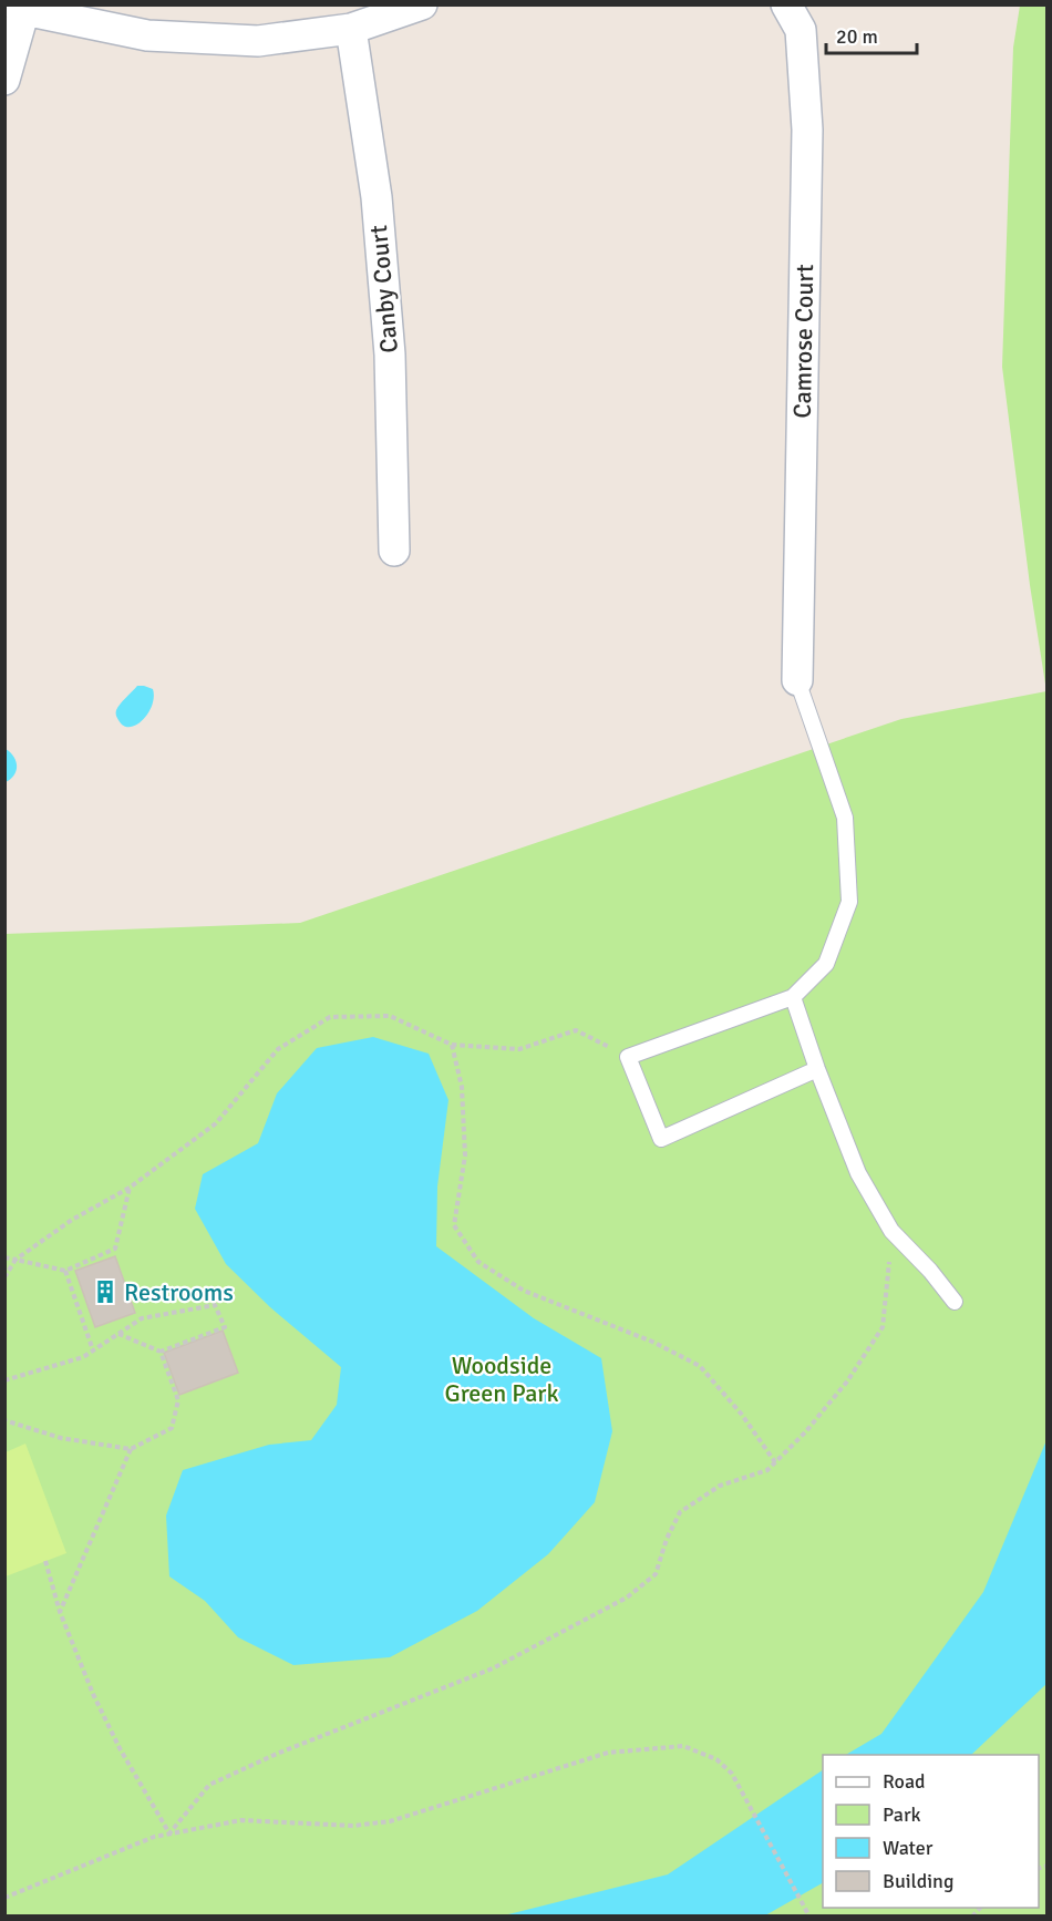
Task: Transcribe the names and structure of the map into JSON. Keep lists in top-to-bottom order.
{
  "streets": {
    "street": ["Canby Court", "Camrose Court"]
  },
  "parks": ["Woodside Green Park"],
  "places": {
    "building": ["Restrooms"]
  },
  "legend": [
    "Road",
    "Park",
    "Water",
    "Building"
  ],
  "scale_bar": "20 m"
}
